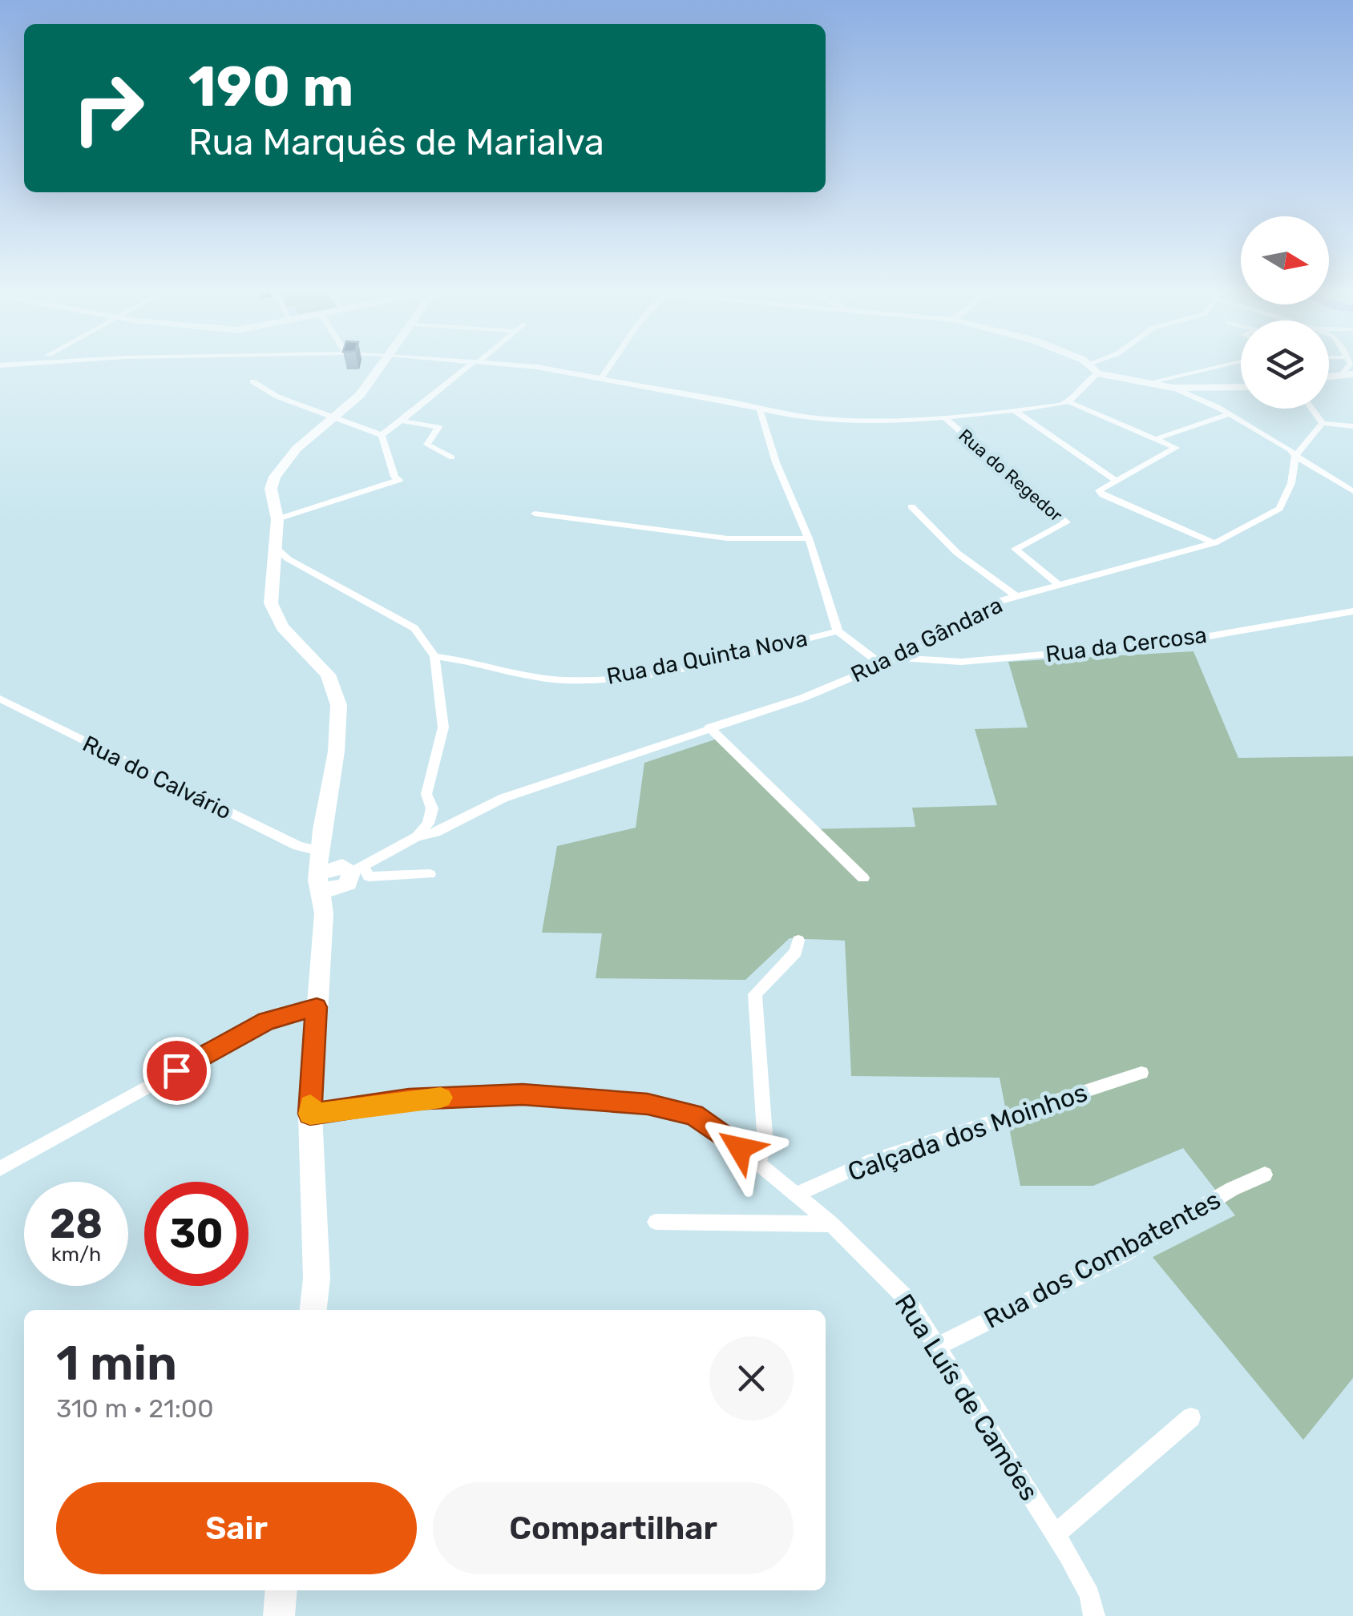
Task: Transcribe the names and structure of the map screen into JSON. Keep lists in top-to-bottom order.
{
  "streets": {
    "street": [
      "Rua do Regedor",
      "Rua da Gândara",
      "Rua da Cercosa",
      "Rua da Quinta Nova",
      "Rua do Calvário",
      "Calçada dos Moinhos",
      "Rua dos Combatentes",
      "Rua Luís de Camões"
    ]
  },
  "crossings": [
    ["Rua do Regedor", "Rua da Gândara"],
    ["Rua da Gândara", "Rua da Cercosa"],
    ["Calçada dos Moinhos", "Rua Luís de Camões"],
    ["Rua dos Combatentes", "Rua Luís de Camões"]
  ],
  "north": "right",
  "page": {
    "turn": ["190 m", "Rua Marquês de Marialva"],
    "speed": "28 km/h",
    "limit": "30",
    "heading": ["1 min", "310 m · 21:00"],
    "buttons": ["Sair", "Compartilhar"]
  }
}
